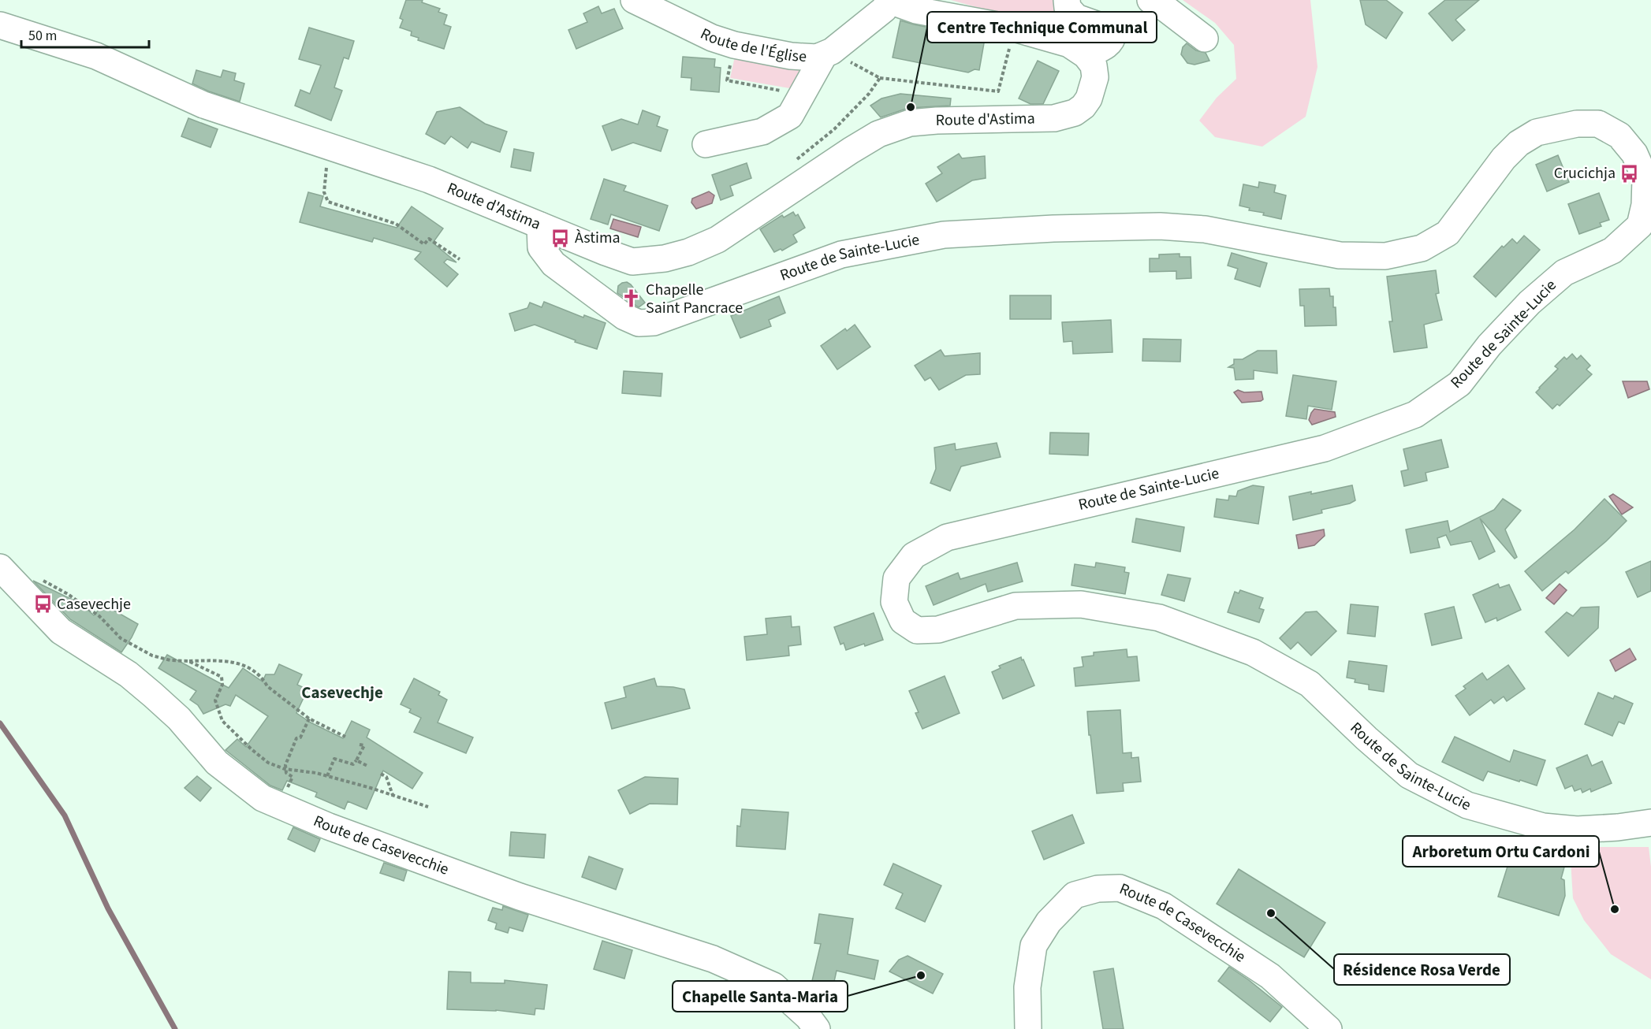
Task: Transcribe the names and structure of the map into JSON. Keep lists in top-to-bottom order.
{
  "streets": {
    "street": [
      "Route de l'Église",
      "Route d'Astima",
      "Route de Sainte-Lucie",
      "Route de Casevecchie"
    ]
  },
  "crossings": [
    ["Route d'Astima", "Route de Sainte-Lucie"]
  ],
  "districts": ["Casevechje"],
  "places": {
    "other": [
      "Centre Technique Communal",
      "Arboretum Ortu Cardoni",
      "Résidence Rosa Verde",
      "Chapelle Santa-Maria"
    ],
    "bus stop": ["Crucichja", "Àstima", "Casevechje"],
    "church": ["Chapelle Saint Pancrace"]
  },
  "scale_bar": "50 m"
}
